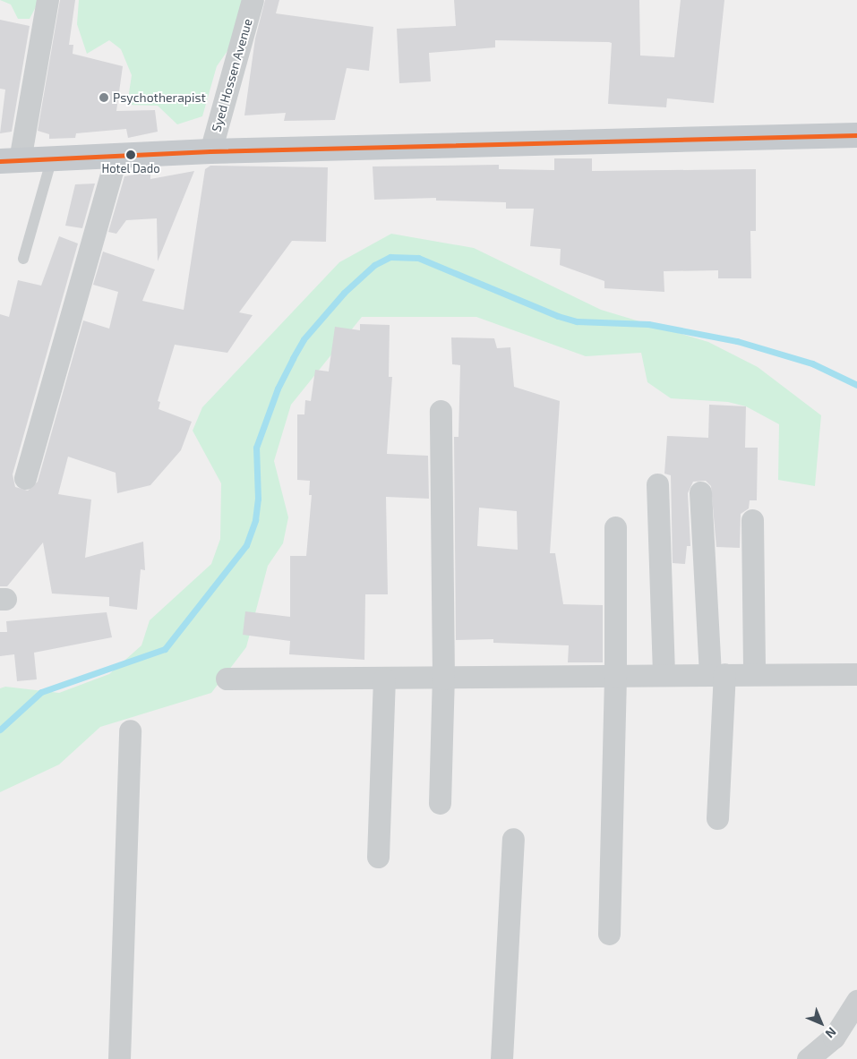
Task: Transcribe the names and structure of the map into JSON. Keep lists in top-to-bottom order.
{
  "streets": {
    "street": ["Syed Hossen Avenue"]
  },
  "places": ["Psychotherapist", "Hotel Dado"],
  "north": "bottom right"
}
